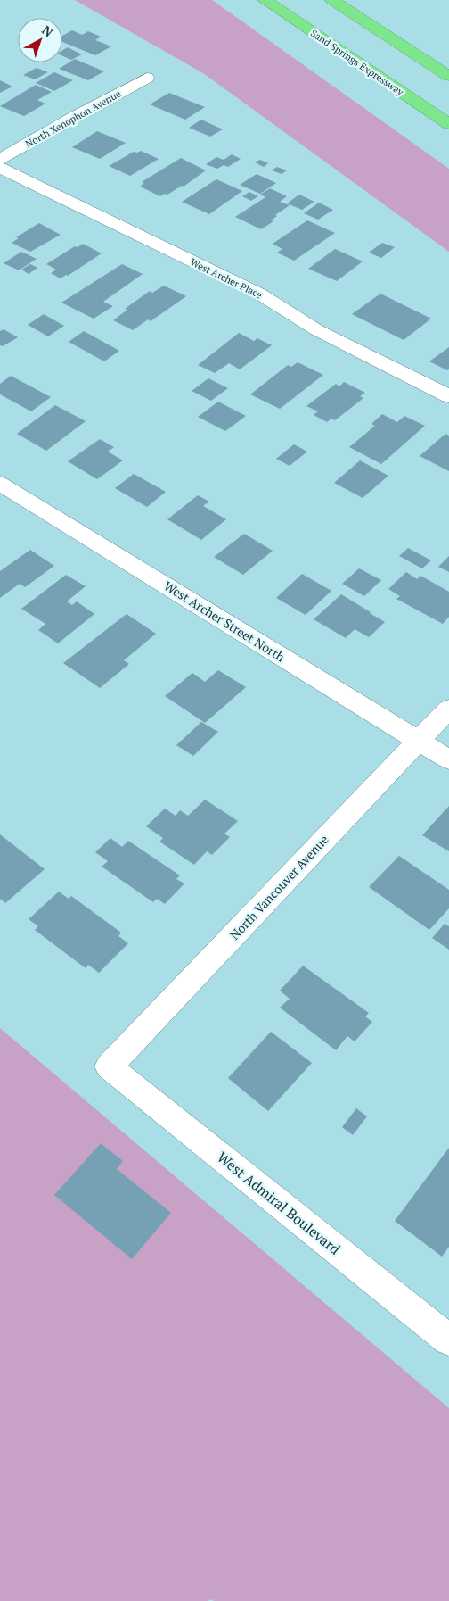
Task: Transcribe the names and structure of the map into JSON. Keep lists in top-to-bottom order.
{
  "streets": {
    "highway": ["Sand Springs Expressway"],
    "street": [
      "North Xenophon Avenue",
      "West Archer Place",
      "West Archer Street North",
      "North Vancouver Avenue",
      "West Admiral Boulevard"
    ]
  },
  "crossings": [
    ["West Archer Street North", "North Vancouver Avenue"],
    ["North Vancouver Avenue", "West Admiral Boulevard"]
  ],
  "north": "top right"
}
